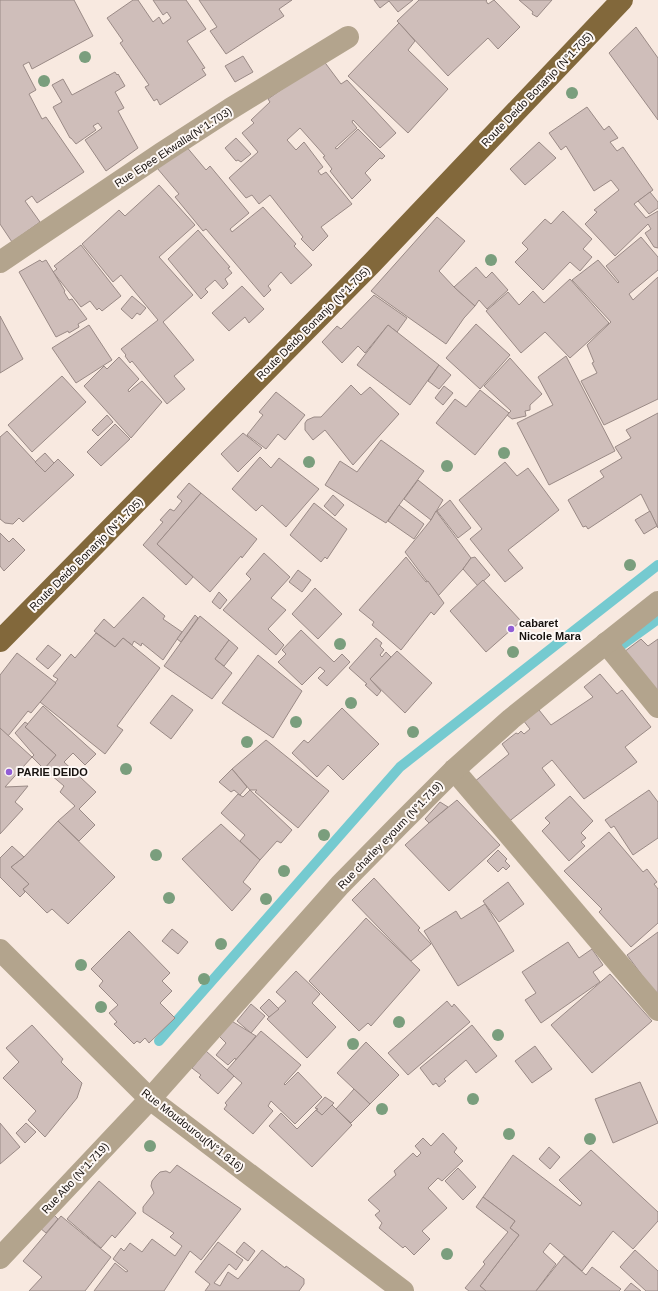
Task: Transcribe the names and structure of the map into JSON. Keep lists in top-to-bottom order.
{
  "streets": {
    "main road": ["Route Deido Bonanjo (N°1.705)"],
    "street": [
      "Rue Epee Ekwalla(N°1.703)",
      "Rue charley eyoum (N°1.719)",
      "Rue Moudourou(N°1.816)",
      "Rue Abo (N°1.719)"
    ]
  },
  "crossings": [
    ["Rue charley eyoum (N°1.719)", "Rue Moudourou(N°1.816)"],
    ["Rue charley eyoum (N°1.719)", "Rue Abo (N°1.719)"],
    ["Rue Moudourou(N°1.816)", "Rue Abo (N°1.719)"]
  ],
  "places": ["cabaret Nicole Mara", "PARIE DEIDO"]
}
